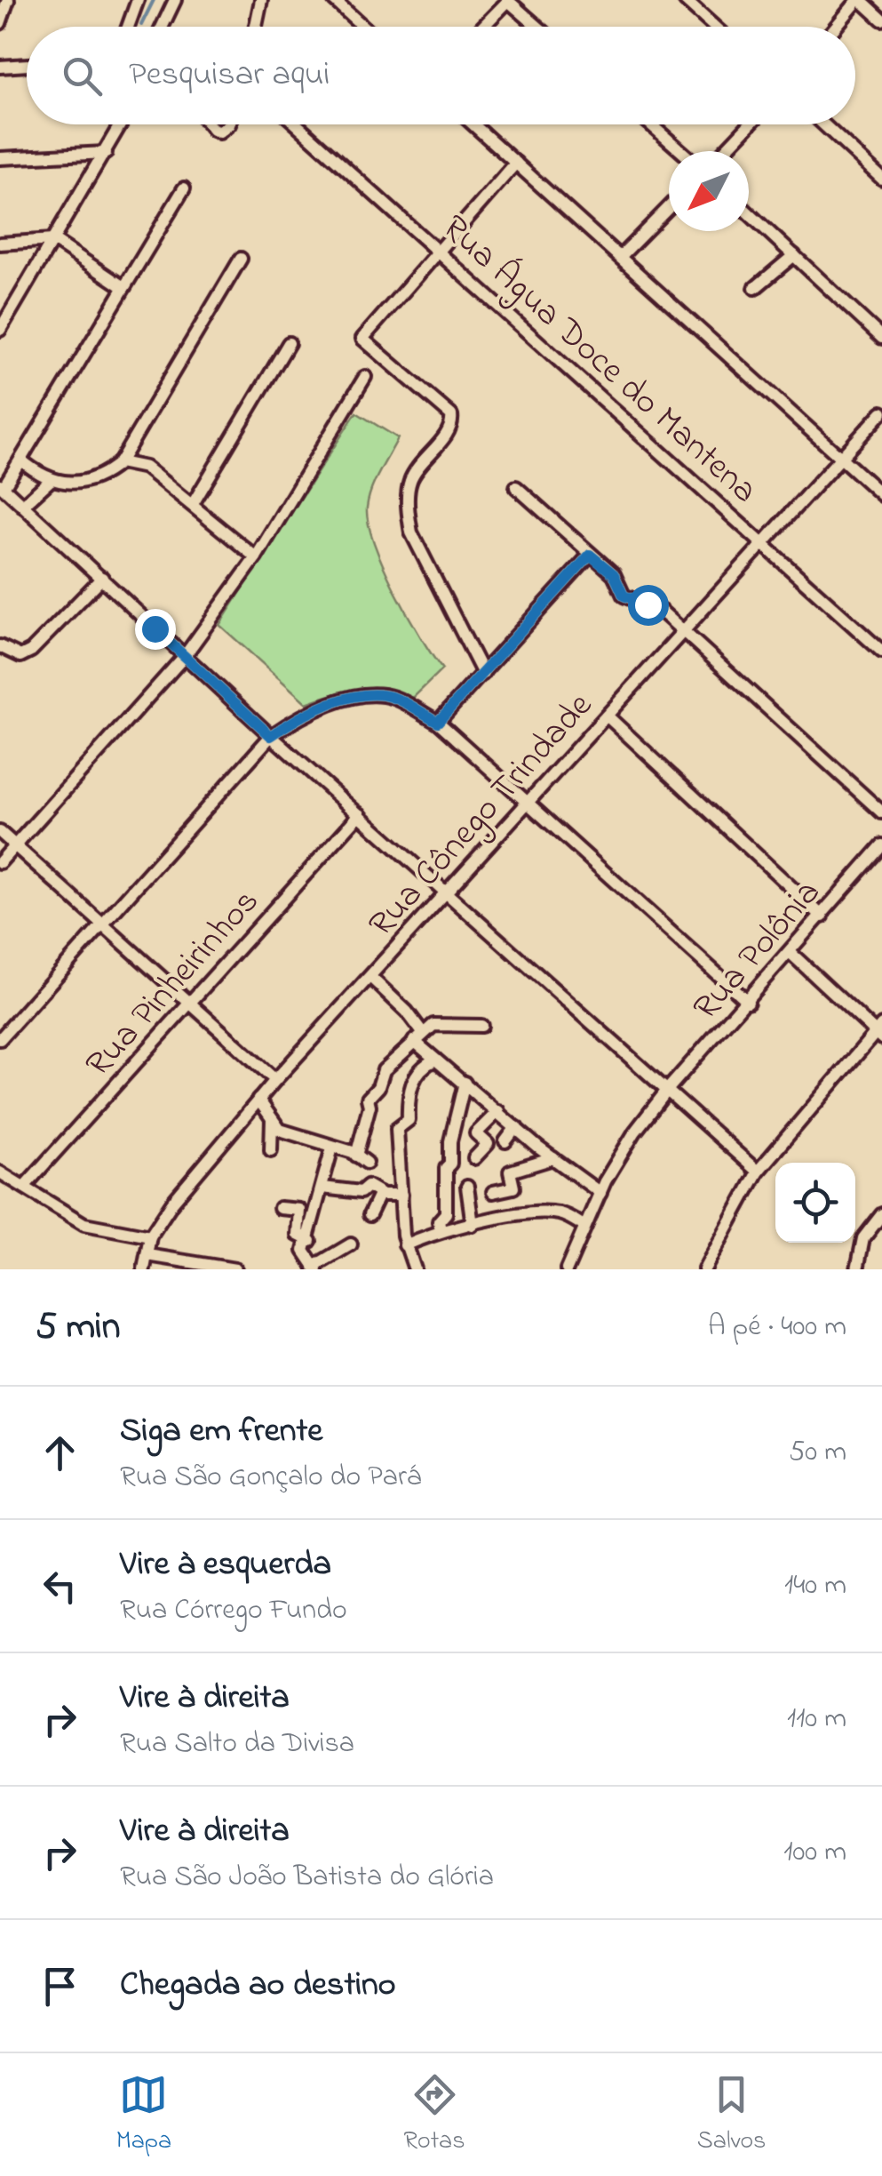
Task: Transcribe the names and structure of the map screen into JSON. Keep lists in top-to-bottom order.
{
  "streets": {
    "street": [
      "Rua Água Doce do Mantena",
      "Rua Cônego Trindade",
      "Rua Polônia",
      "Rua Pinheirinhos"
    ]
  },
  "crossings": [
    ["Rua Água Doce do Mantena", "Rua Cônego Trindade"]
  ],
  "north": "bottom left",
  "page": {
    "search": "Pesquisar aqui",
    "heading": ["5 min", "A pé · 400 m"],
    "list": [
      ["Siga em frente", "Rua São Gonçalo do Pará", "50 m"],
      ["Vire à esquerda", "Rua Córrego Fundo", "140 m"],
      ["Vire à direita", "Rua Salto da Divisa", "110 m"],
      ["Vire à direita", "Rua São João Batista do Glória", "100 m"],
      "Chegada ao destino"
    ],
    "nav": ["Mapa", "Rotas", "Salvos"]
  }
}
